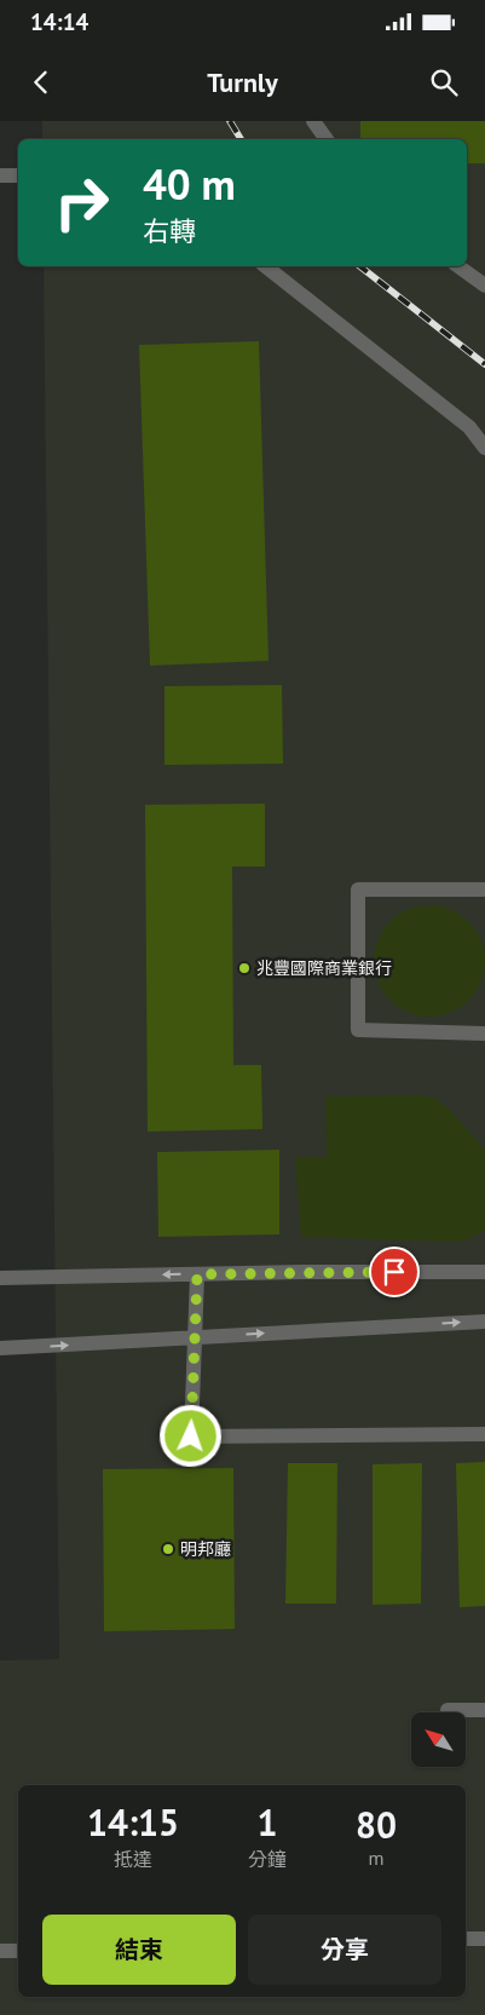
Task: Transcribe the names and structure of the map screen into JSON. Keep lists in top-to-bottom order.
{
  "places": ["兆豐國際商業銀行", "明邦廳"],
  "north": "top left",
  "page": {
    "status": "14:14",
    "header": "Turnly",
    "turn": ["40 m", "右轉"],
    "eta": [
      "14:15",
      "抵達",
      "1",
      "分鐘",
      "80",
      "m"
    ],
    "buttons": ["結束", "分享"]
  }
}
